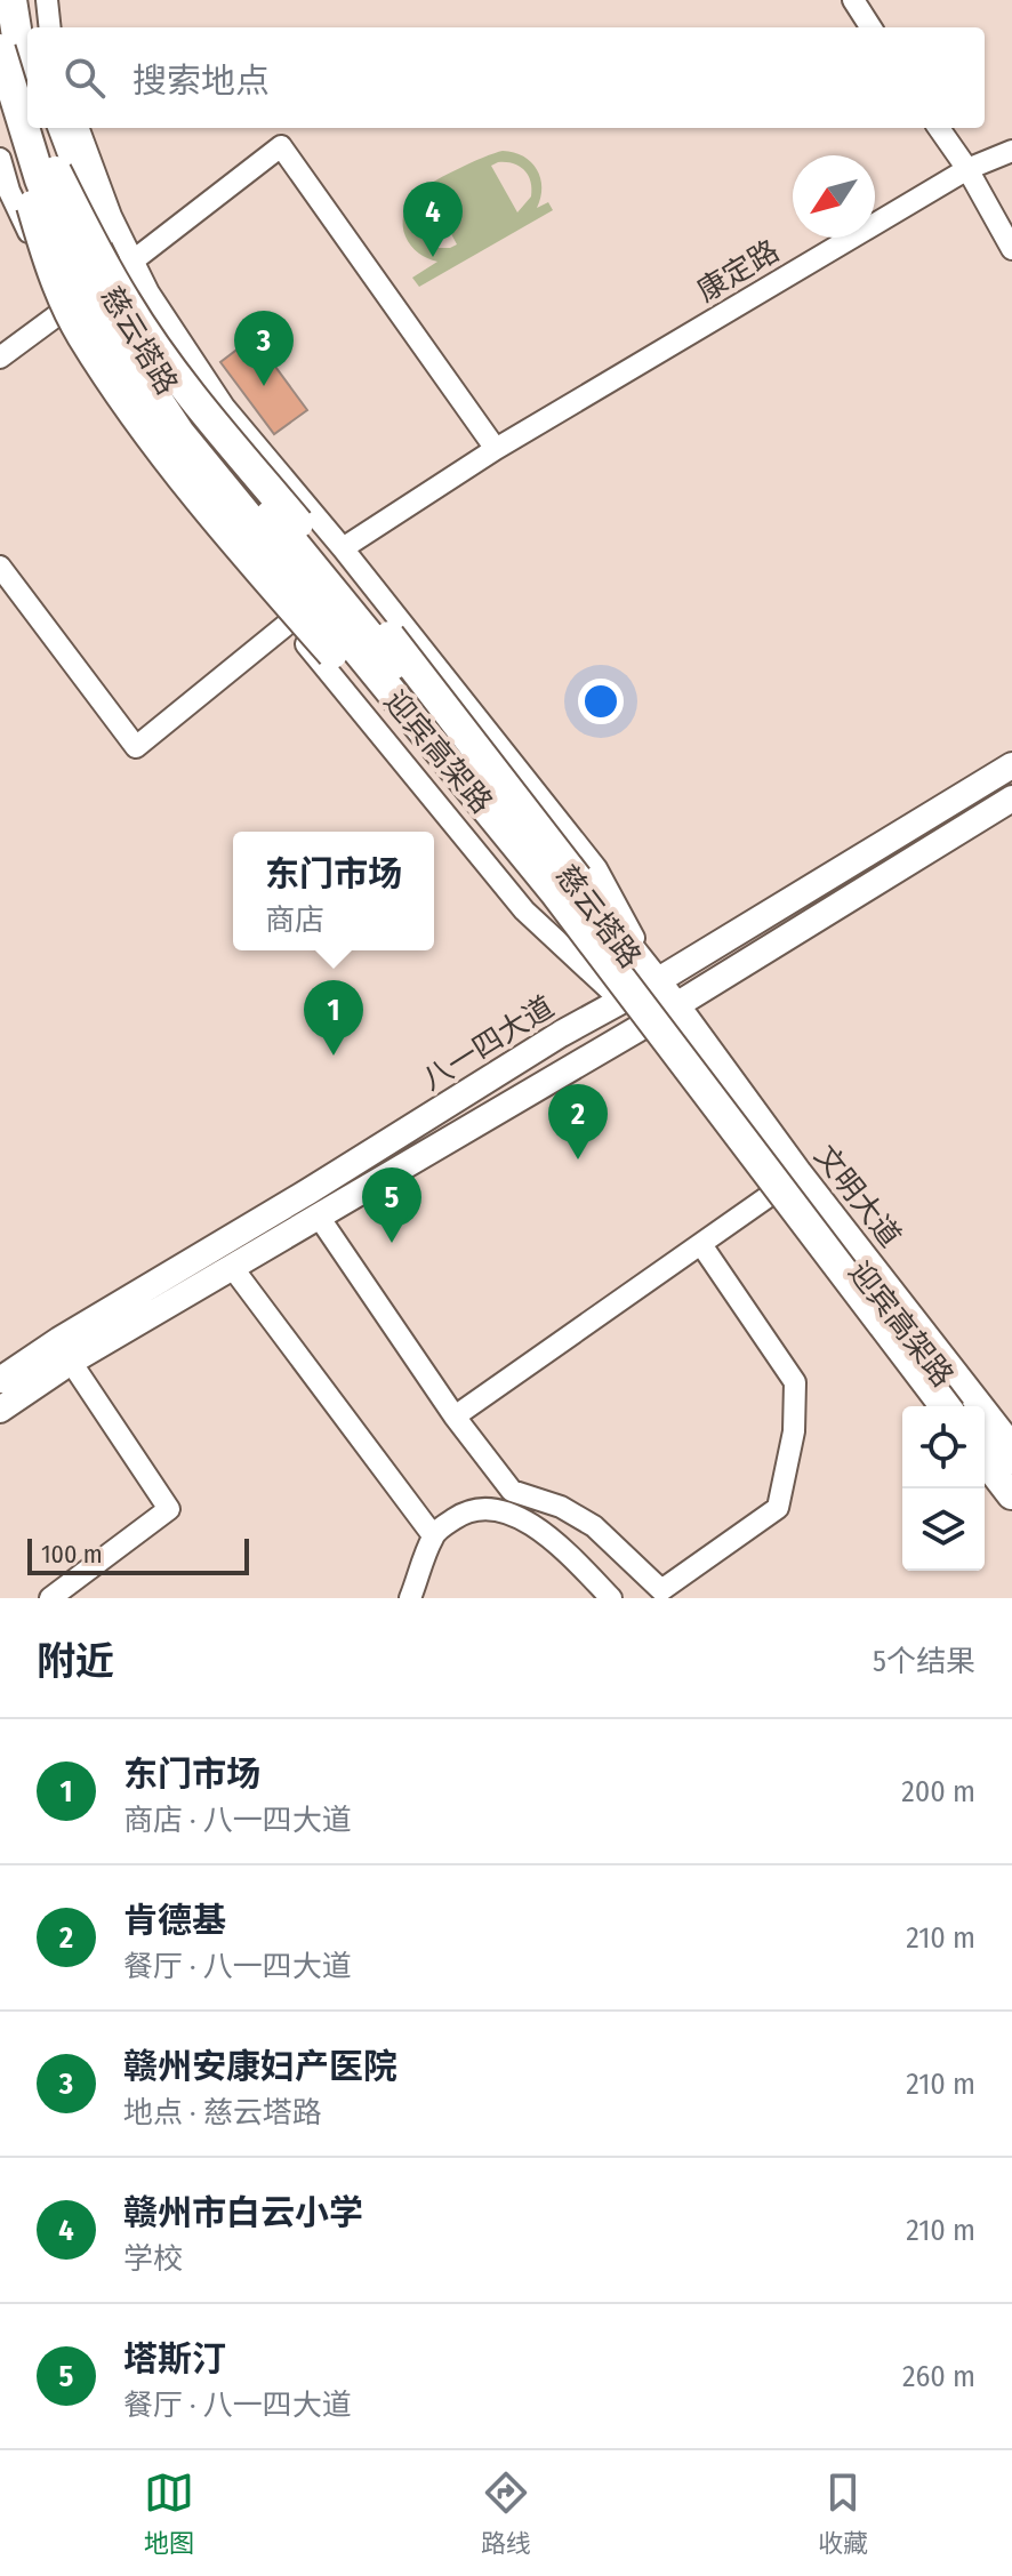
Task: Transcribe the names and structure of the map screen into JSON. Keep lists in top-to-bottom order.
{
  "streets": {
    "highway": ["迎宾高架路"],
    "main road": ["慈云塔路", "八一四大道", "文明大道"],
    "street": ["康定路"]
  },
  "crossings": [
    ["康定路", "慈云塔路"],
    ["慈云塔路", "八一四大道"],
    ["慈云塔路", "文明大道"],
    ["八一四大道", "文明大道"]
  ],
  "scale_bar": "100 m",
  "north": "bottom left",
  "page": {
    "search": "搜索地点",
    "pins": [
      "4",
      "3",
      "1",
      "2",
      "5"
    ],
    "popup": ["东门市场", "商店"],
    "scale": "100 m",
    "heading": ["附近", "5个结果"],
    "list": [
      {
        "mark": "1",
        "name": "东门市场",
        "note": "商店 · 八一四大道",
        "value": "200 m"
      },
      {
        "mark": "2",
        "name": "肯德基",
        "note": "餐厅 · 八一四大道",
        "value": "210 m"
      },
      {
        "mark": "3",
        "name": "赣州安康妇产医院",
        "note": "地点 · 慈云塔路",
        "value": "210 m"
      },
      {
        "mark": "4",
        "name": "赣州市白云小学",
        "note": "学校",
        "value": "210 m"
      },
      {
        "mark": "5",
        "name": "塔斯汀",
        "note": "餐厅 · 八一四大道",
        "value": "260 m"
      }
    ],
    "nav": ["地图", "路线", "收藏"]
  }
}
